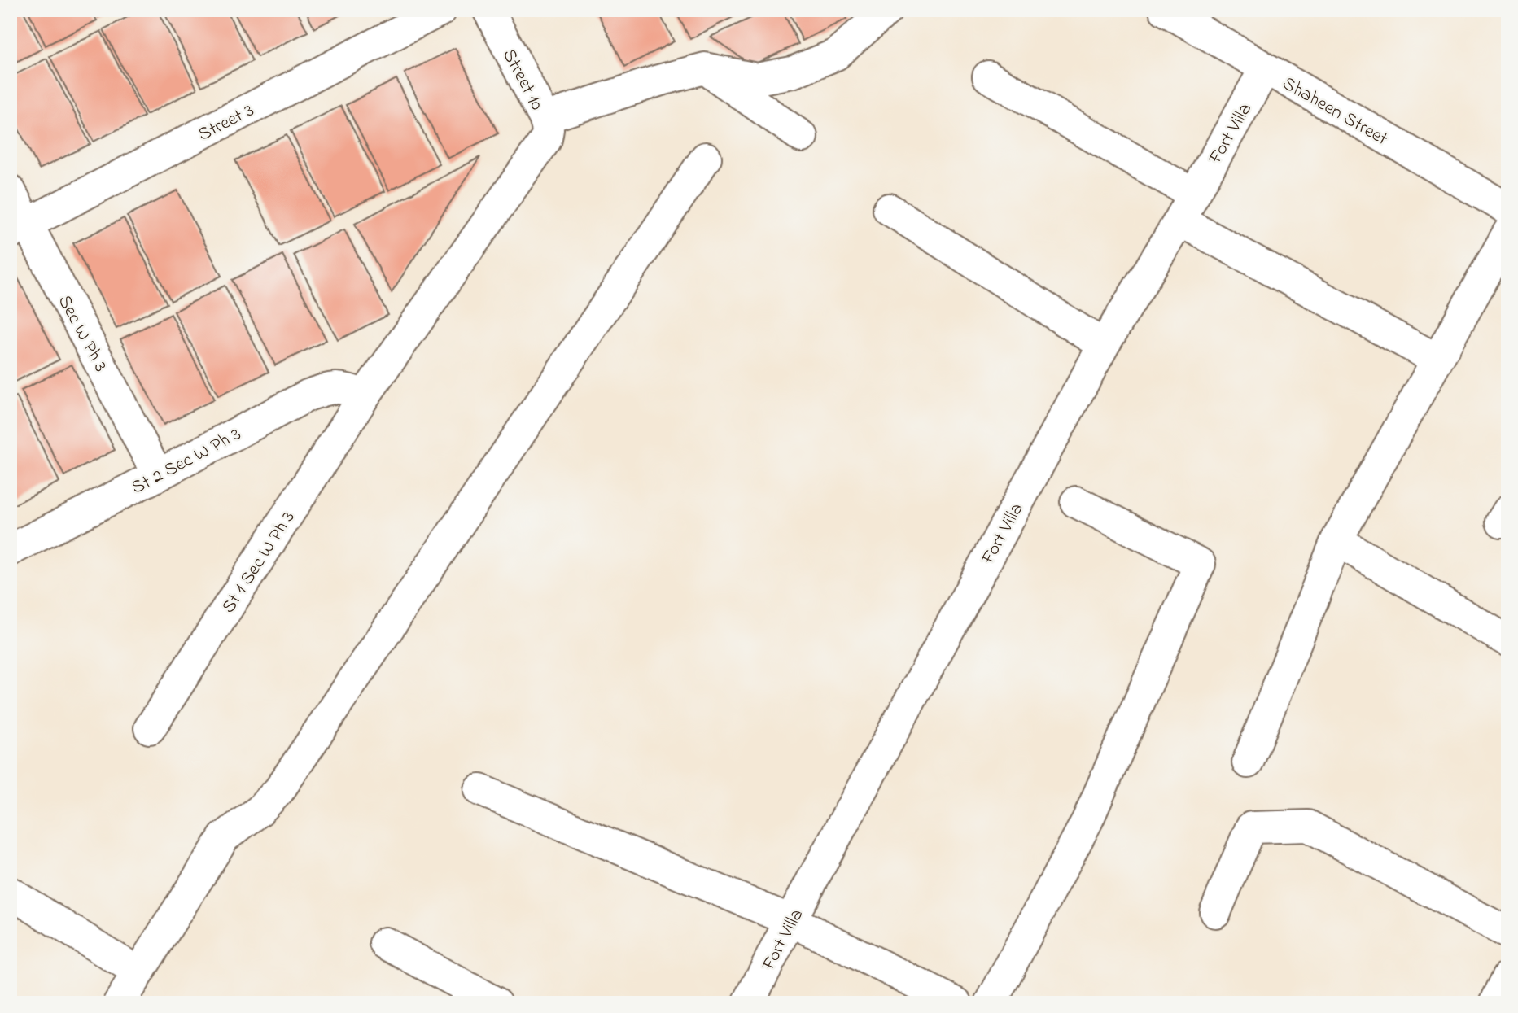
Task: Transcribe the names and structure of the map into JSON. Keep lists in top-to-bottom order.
{
  "streets": {
    "street": [
      "Street 10",
      "Shaheen Street",
      "Street 3",
      "Fort Villa",
      "Sec W Ph 3",
      "St 2 Sec W Ph 3",
      "St 1 Sec W Ph 3"
    ]
  },
  "crossings": [
    ["Street 10", "St 1 Sec W Ph 3"],
    ["Shaheen Street", "Fort Villa"],
    ["Street 3", "Sec W Ph 3"],
    ["Sec W Ph 3", "St 2 Sec W Ph 3"],
    ["St 2 Sec W Ph 3", "St 1 Sec W Ph 3"]
  ]
}
